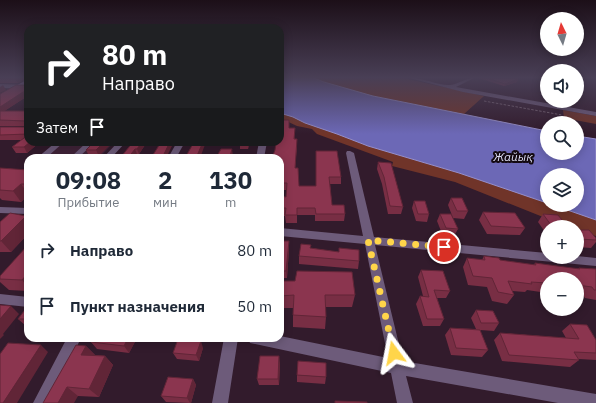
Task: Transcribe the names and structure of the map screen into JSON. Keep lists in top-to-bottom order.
{
  "water": ["Жайық"],
  "north": "top",
  "page": {
    "map_buttons": ["+", "−"],
    "turn": ["80 m", "Направо"],
    "then": "Затем",
    "eta": [
      "09:08",
      "Прибытие",
      "2",
      "мин",
      "130",
      "m"
    ],
    "list": [
      {
        "name": "Направо",
        "value": "80 m"
      },
      {
        "name": "Пункт назначения",
        "value": "50 m"
      }
    ]
  }
}
